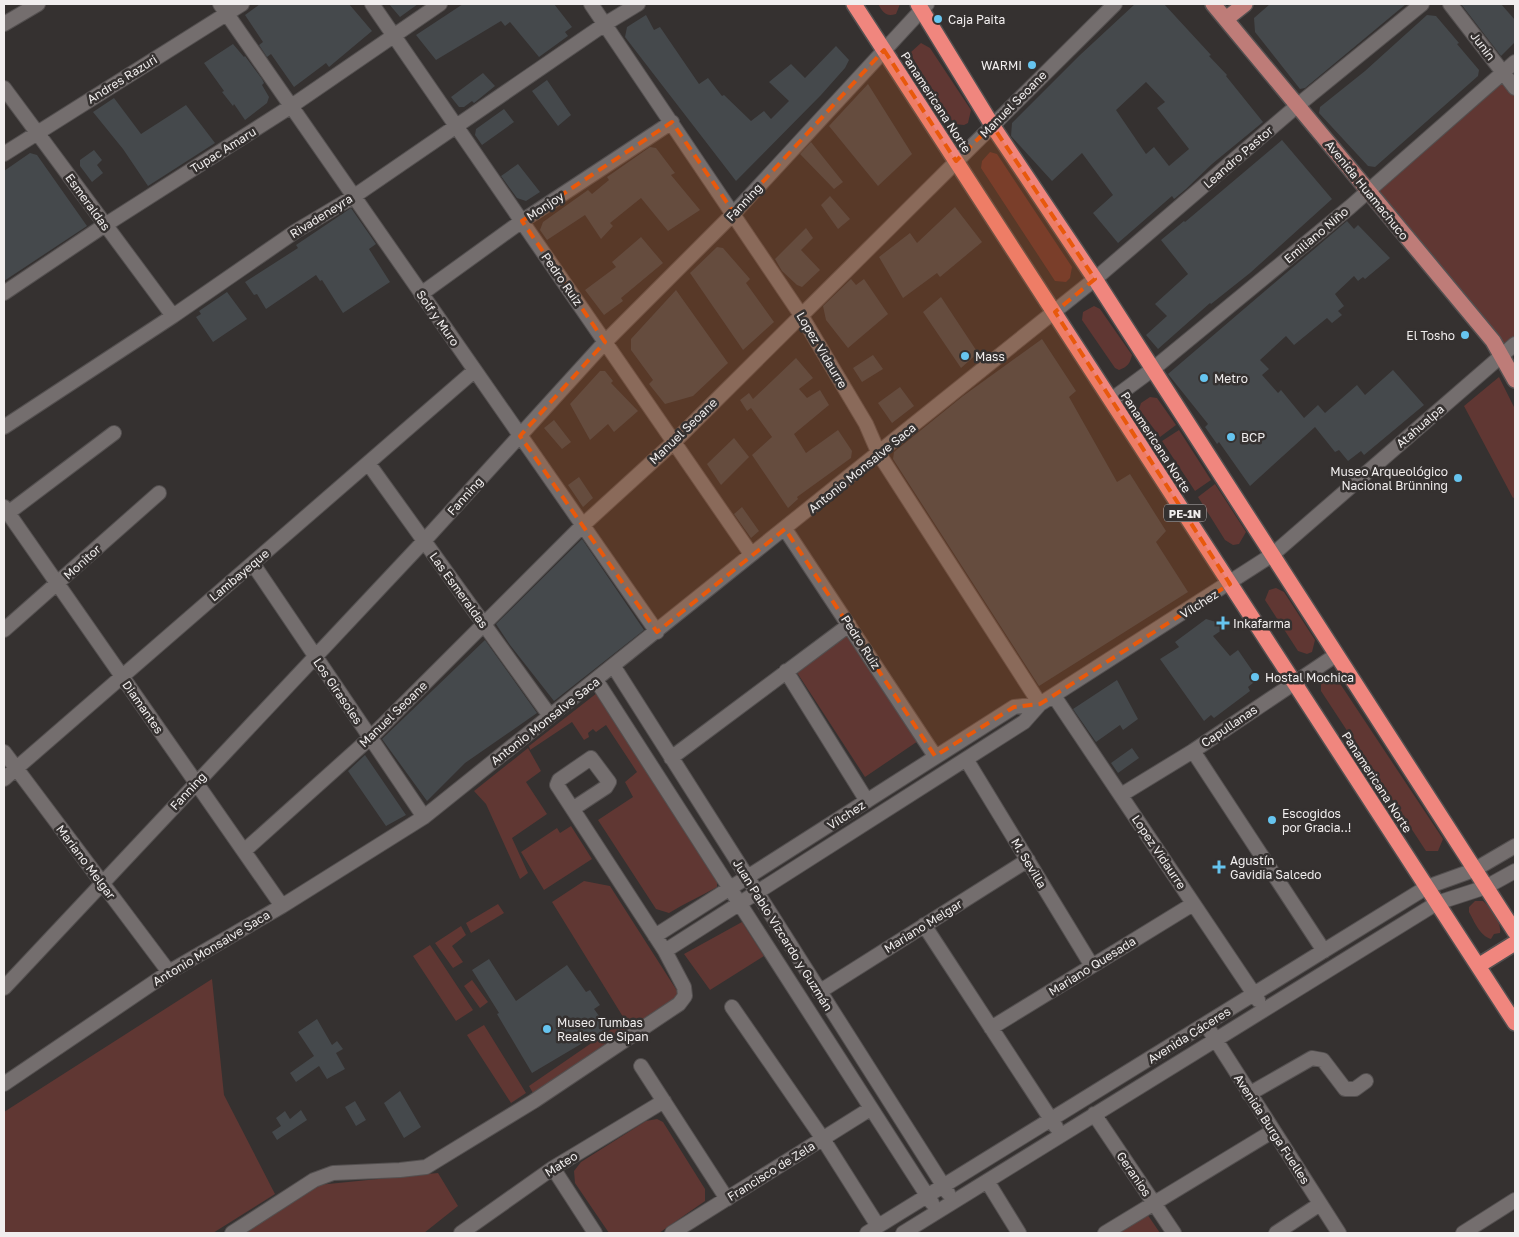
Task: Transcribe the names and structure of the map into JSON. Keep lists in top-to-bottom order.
{
  "streets": {
    "highway": ["Panamericana Norte", "PE-1N"],
    "main road": ["Avenida Huamachuco"],
    "street": [
      "Junin",
      "Andres Razuri",
      "Manuel Seoane",
      "Tupac Amaru",
      "Leandro Pastor",
      "Esmeraldas",
      "Fanning",
      "Monjoy",
      "Rivadeneyra",
      "Emiliano Niño",
      "Pedro Ruiz",
      "Solf y Muro",
      "Lopez Vidaurre",
      "Atahualpa",
      "Antonio Monsalve Saca",
      "Monitor",
      "Lambayeque",
      "Las Esmeraldas",
      "Vílchez",
      "Los Girasoles",
      "Diamantes",
      "Capullanas",
      "Mariano Melgar",
      "M. Sevilla",
      "Juan Pablo Vizcardo y Guzmán",
      "Mariano Quesada",
      "Avenida Cáceres",
      "Avenida Burga Fuelles",
      "Mateo",
      "Francisco de Zela",
      "Geranios"
    ]
  },
  "crossings": [
    ["Junin", "Emiliano Niño"],
    ["Andres Razuri", "Esmeraldas"],
    ["Andres Razuri", "Solf y Muro"],
    ["Panamericana Norte", "Manuel Seoane"],
    ["Panamericana Norte", "Leandro Pastor"],
    ["Panamericana Norte", "Fanning"],
    ["Panamericana Norte", "Emiliano Niño"],
    ["Panamericana Norte", "Atahualpa"],
    ["Panamericana Norte", "Antonio Monsalve Saca"],
    ["Panamericana Norte", "Vílchez"],
    ["Panamericana Norte", "Capullanas"],
    ["Panamericana Norte", "Avenida Cáceres"],
    ["Manuel Seoane", "Pedro Ruiz"],
    ["Manuel Seoane", "Solf y Muro"],
    ["Manuel Seoane", "Lopez Vidaurre"],
    ["Manuel Seoane", "Las Esmeraldas"],
    ["Manuel Seoane", "Los Girasoles"],
    ["Manuel Seoane", "Diamantes"],
    ["Tupac Amaru", "Esmeraldas"],
    ["Tupac Amaru", "Pedro Ruiz"],
    ["Tupac Amaru", "Solf y Muro"],
    ["Leandro Pastor", "Avenida Huamachuco"],
    ["Leandro Pastor", "Antonio Monsalve Saca"],
    ["Avenida Huamachuco", "Emiliano Niño"],
    ["Avenida Huamachuco", "Atahualpa"],
    ["Esmeraldas", "Rivadeneyra"],
    ["Fanning", "Pedro Ruiz"],
    ["Fanning", "Solf y Muro"],
    ["Fanning", "Lopez Vidaurre"],
    ["Fanning", "Las Esmeraldas"],
    ["Fanning", "Los Girasoles"],
    ["Fanning", "Diamantes"],
    ["Fanning", "Mariano Melgar"],
    ["Monjoy", "Pedro Ruiz"],
    ["Monjoy", "Solf y Muro"],
    ["Monjoy", "Lopez Vidaurre"],
    ["Rivadeneyra", "Pedro Ruiz"],
    ["Rivadeneyra", "Solf y Muro"],
    ["Rivadeneyra", "Lopez Vidaurre"],
    ["Pedro Ruiz", "Antonio Monsalve Saca"],
    ["Pedro Ruiz", "Vílchez"],
    ["Solf y Muro", "Antonio Monsalve Saca"],
    ["Solf y Muro", "Lambayeque"],
    ["Lopez Vidaurre", "Antonio Monsalve Saca"],
    ["Lopez Vidaurre", "Vílchez"],
    ["Lopez Vidaurre", "Capullanas"],
    ["Lopez Vidaurre", "Mariano Quesada"],
    ["Lopez Vidaurre", "Avenida Cáceres"],
    ["Atahualpa", "Vílchez"],
    ["Antonio Monsalve Saca", "Las Esmeraldas"],
    ["Antonio Monsalve Saca", "Los Girasoles"],
    ["Antonio Monsalve Saca", "Diamantes"],
    ["Antonio Monsalve Saca", "Mariano Melgar"],
    ["Antonio Monsalve Saca", "Juan Pablo Vizcardo y Guzmán"],
    ["Monitor", "Diamantes"],
    ["Lambayeque", "Las Esmeraldas"],
    ["Lambayeque", "Los Girasoles"],
    ["Lambayeque", "Diamantes"],
    ["Lambayeque", "Mariano Melgar"],
    ["Vílchez", "M. Sevilla"],
    ["Vílchez", "Juan Pablo Vizcardo y Guzmán"],
    ["Mariano Melgar", "M. Sevilla"],
    ["Mariano Melgar", "Juan Pablo Vizcardo y Guzmán"],
    ["M. Sevilla", "Mariano Quesada"],
    ["Juan Pablo Vizcardo y Guzmán", "Avenida Cáceres"],
    ["Juan Pablo Vizcardo y Guzmán", "Francisco de Zela"],
    ["Avenida Cáceres", "Avenida Burga Fuelles"],
    ["Avenida Cáceres", "Geranios"]
  ],
  "places": {
    "other": [
      "Caja Paita",
      "WARMI",
      "El Tosho",
      "Mass",
      "Metro",
      "BCP",
      "Museo Arqueológico Nacional Brünning",
      "Hostal Mochica",
      "Escogidos por Gracia..!",
      "Museo Tumbas Reales de Sipan"
    ],
    "health": ["Inkafarma", "Agustín Gavidia Salcedo"]
  }
}
